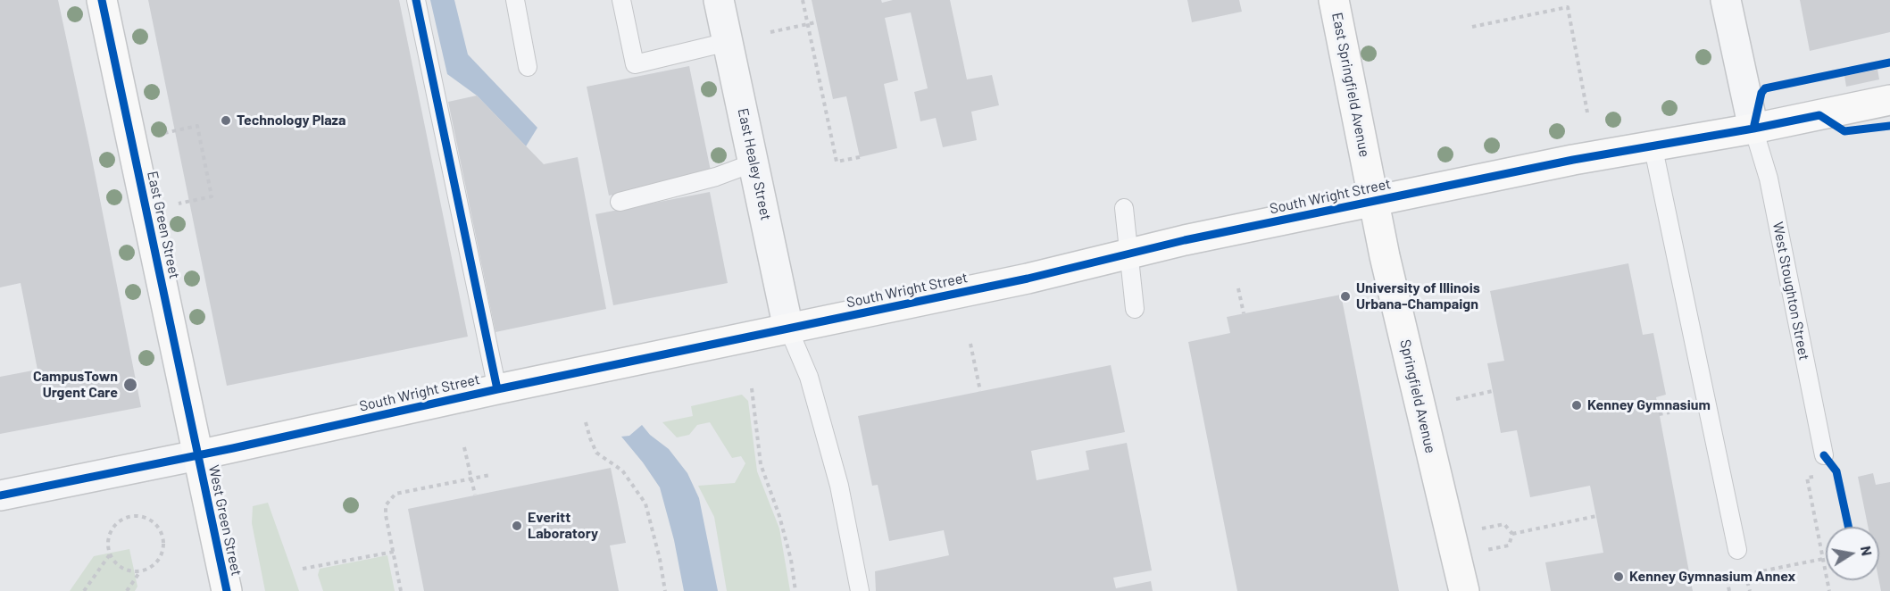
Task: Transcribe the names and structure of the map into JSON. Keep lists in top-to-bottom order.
{
  "streets": {
    "street": [
      "East Springfield Avenue",
      "East Healey Street",
      "South Wright Street",
      "East Green Street",
      "Springfield Avenue",
      "West Green Street"
    ],
    "lane": ["West Stoughton Street"]
  },
  "crossings": [
    ["East Springfield Avenue", "South Wright Street"],
    ["East Springfield Avenue", "Springfield Avenue"],
    ["East Healey Street", "South Wright Street"],
    ["South Wright Street", "East Green Street"],
    ["South Wright Street", "West Stoughton Street"],
    ["South Wright Street", "Springfield Avenue"],
    ["South Wright Street", "West Green Street"],
    ["East Green Street", "West Green Street"]
  ],
  "places": [
    "Technology Plaza",
    "University of Illinois Urbana-Champaign",
    "CampusTown Urgent Care",
    "Kenney Gymnasium",
    "Everitt Laboratory",
    "Kenney Gymnasium Annex"
  ],
  "north": "right"
}
